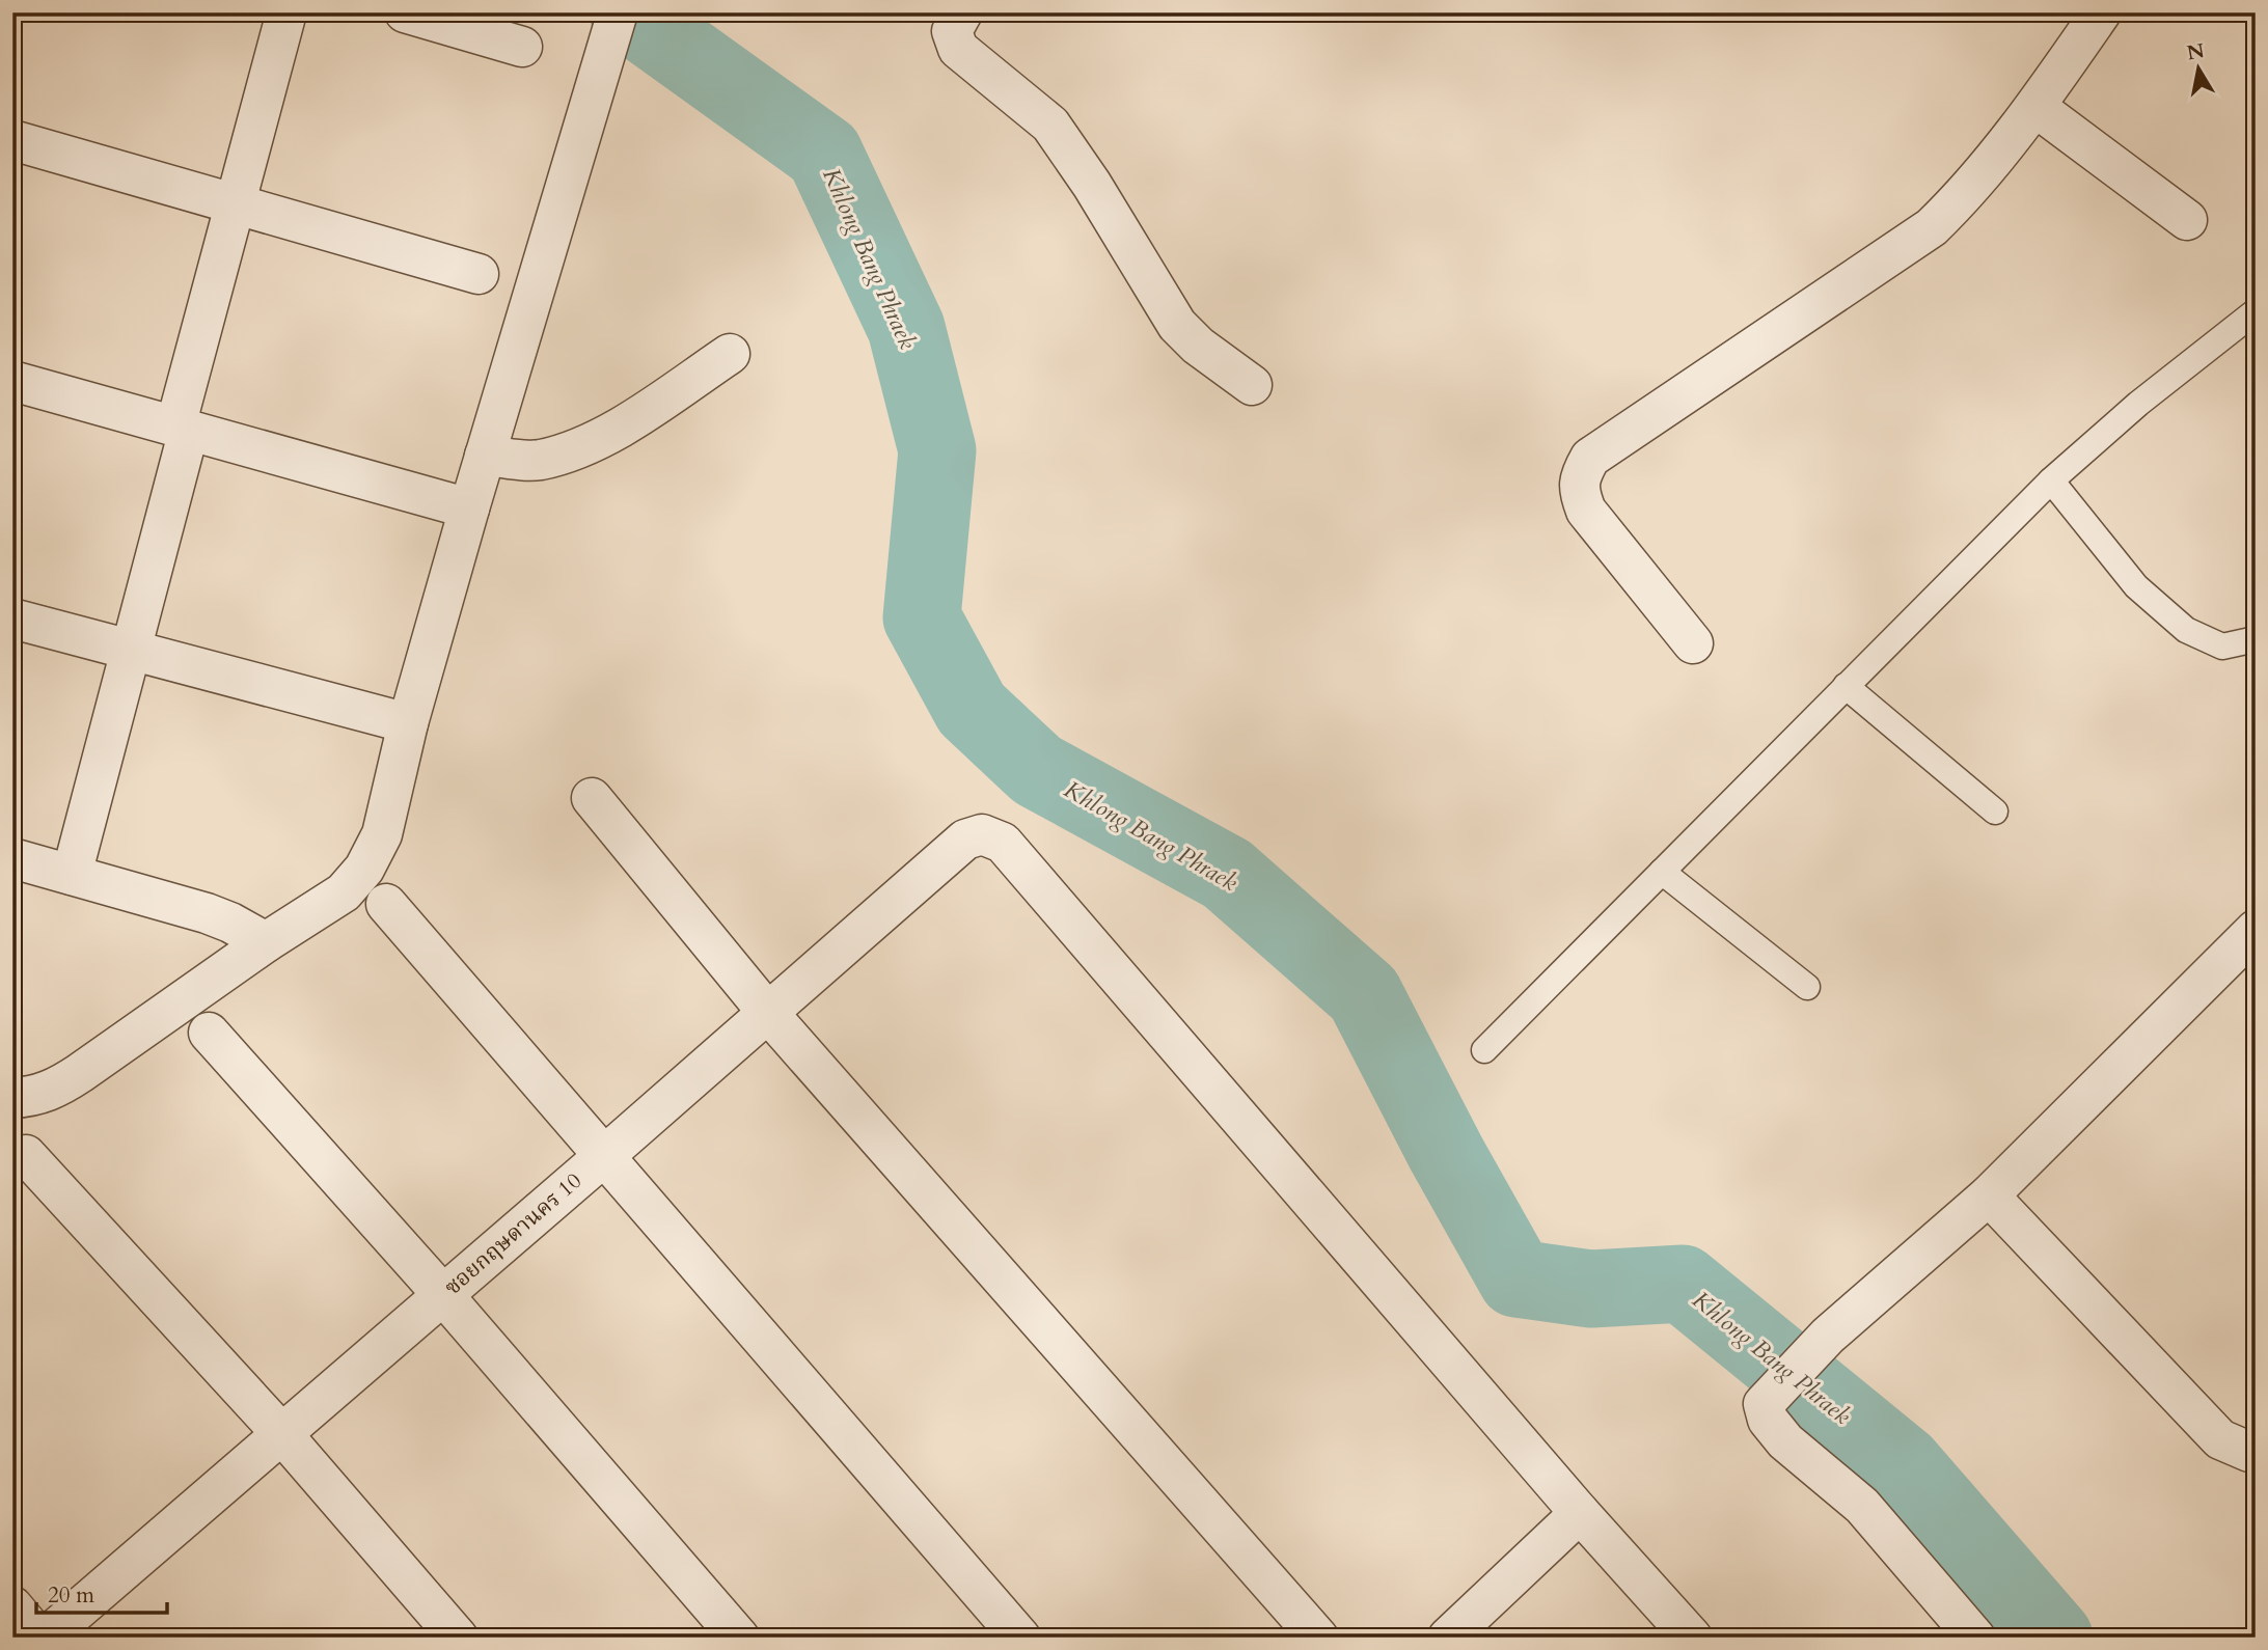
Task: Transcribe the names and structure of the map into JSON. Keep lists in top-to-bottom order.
{
  "streets": {
    "street": ["ซอยกฤษดานคร 10"]
  },
  "water": ["Khlong Bang Phraek"],
  "scale_bar": "20 m",
  "north": "top"
}
